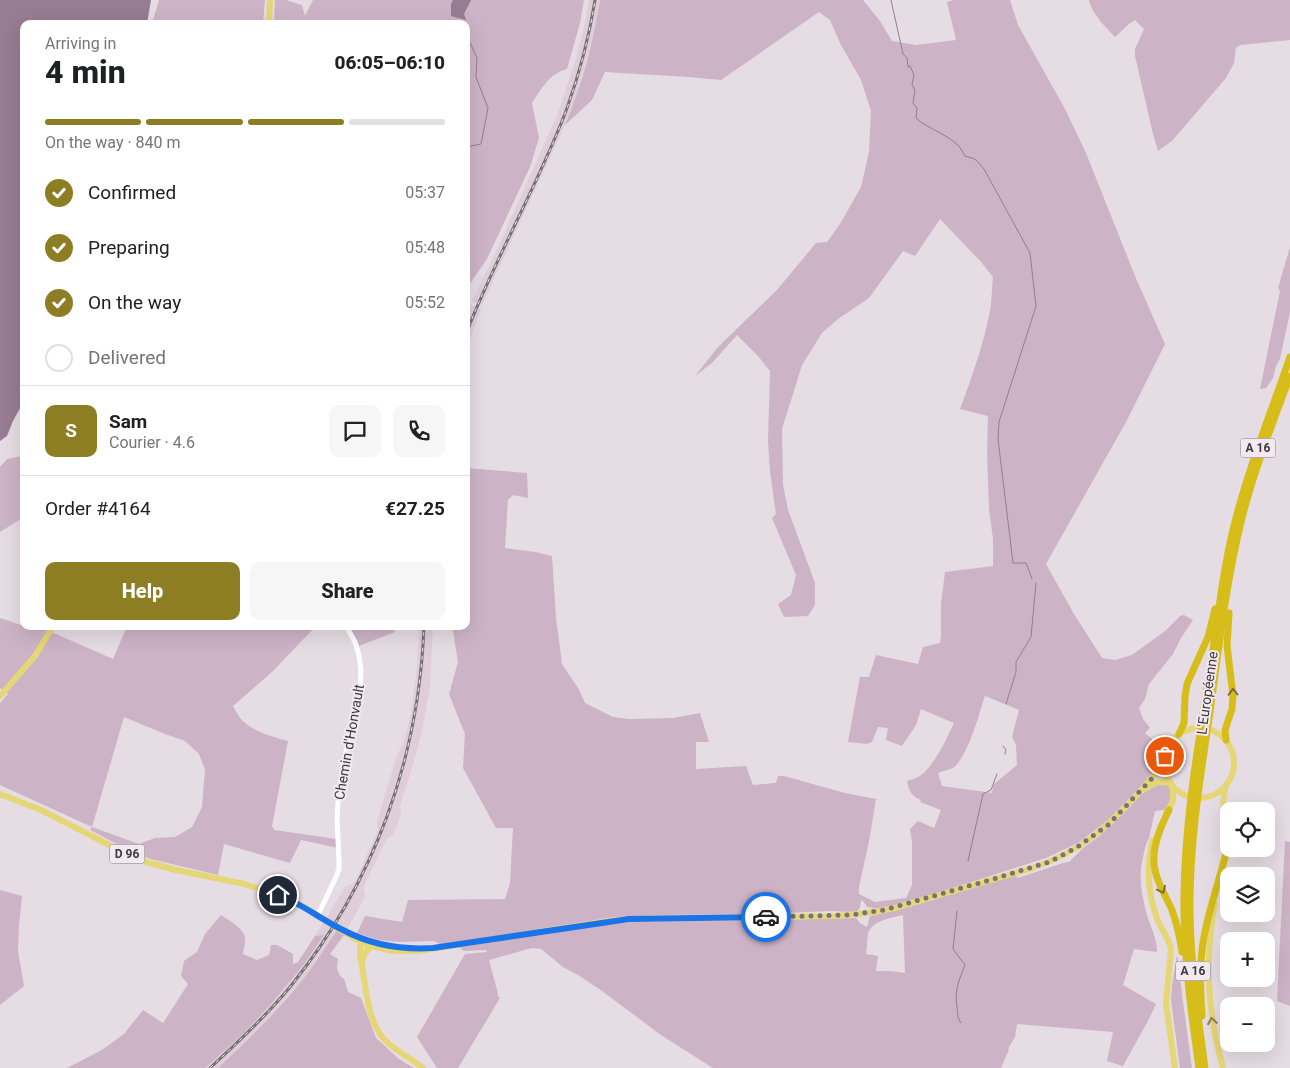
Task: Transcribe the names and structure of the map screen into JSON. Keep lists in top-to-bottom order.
{
  "streets": {
    "highway": ["A 16", "L'Européenne"],
    "main road": ["D 96"],
    "street": ["Chemin d'Honvault"]
  },
  "crossings": [
    ["Chemin d'Honvault", "D 96"]
  ],
  "page": {
    "heading": ["4 min", "Arriving in", "06:05–06:10"],
    "panel": [
      "Sam",
      "Courier · 4.6",
      "Order #4164",
      "€27.25"
    ],
    "bar": "On the way · 840 m",
    "list": [
      ["Confirmed", "05:37"],
      ["Preparing", "05:48"],
      ["On the way", "05:52"],
      "Delivered"
    ],
    "round": "S",
    "buttons": ["Help", "Share"],
    "map_buttons": ["+", "−"]
  }
}
